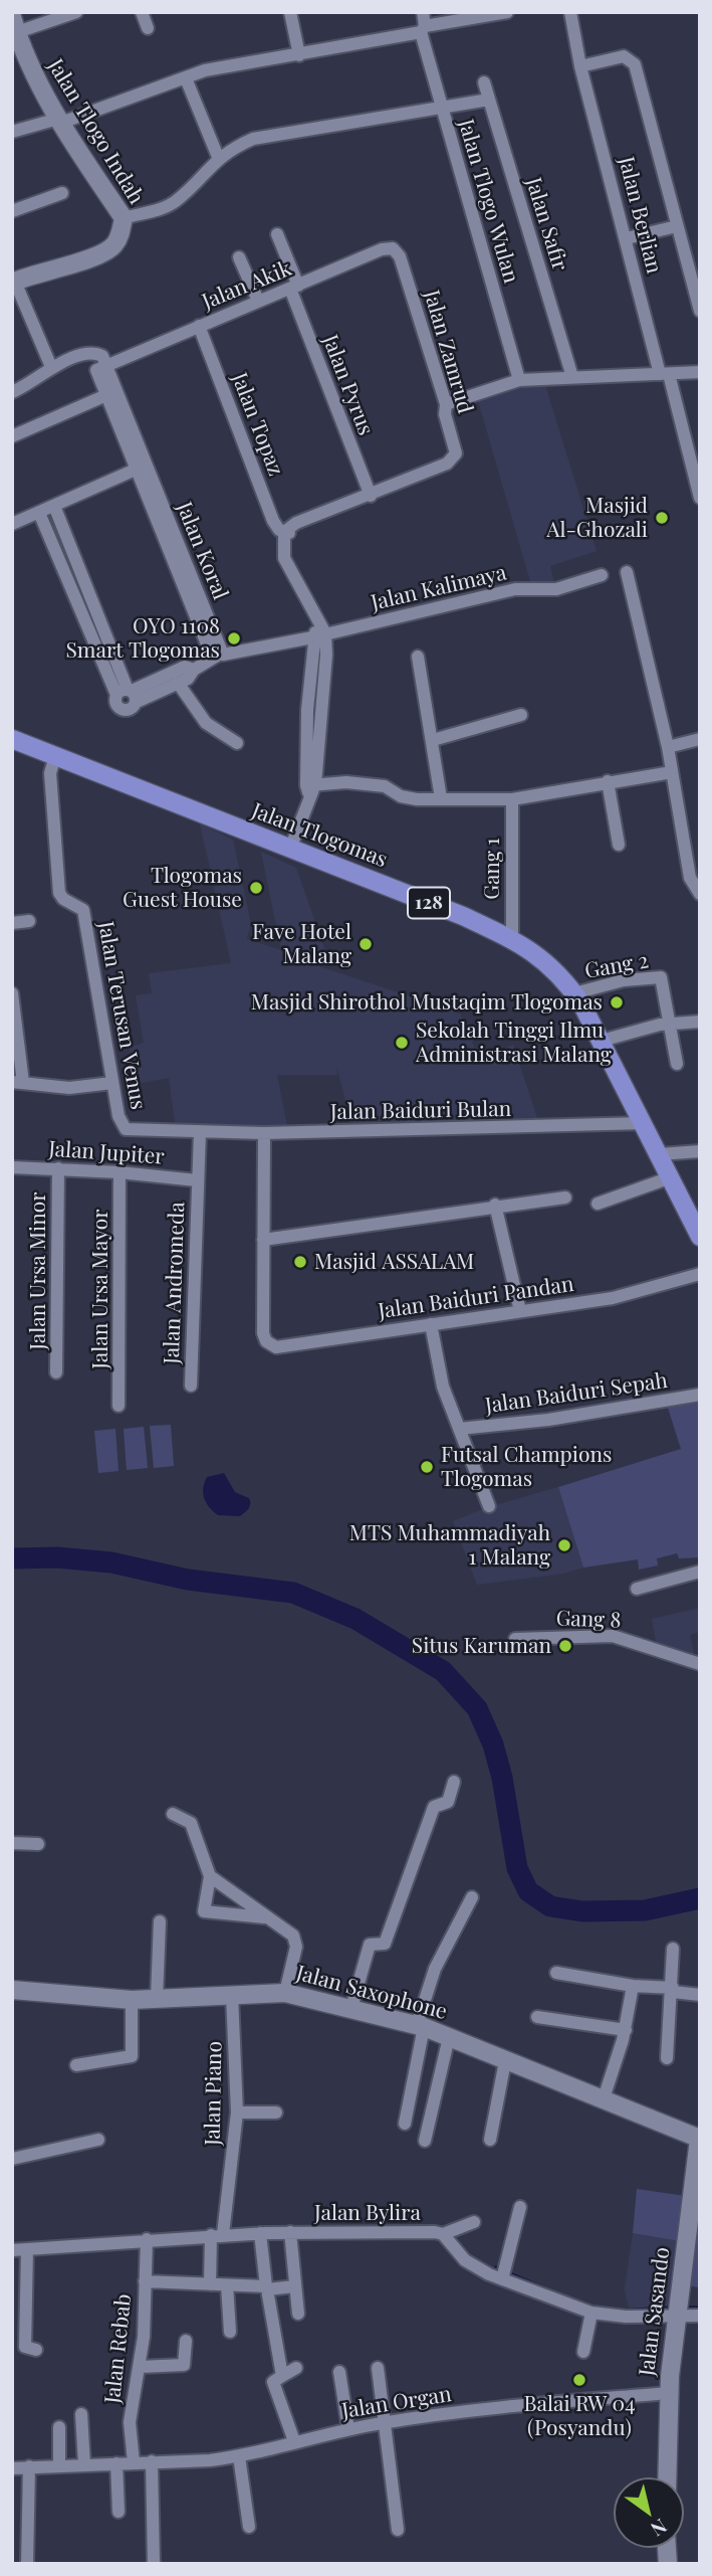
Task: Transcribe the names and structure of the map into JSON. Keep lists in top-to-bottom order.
{
  "streets": {
    "main road": [
      "Jalan Tlogo Indah",
      "Jalan Tlogomas",
      "128",
      "Jalan Saxophone",
      "Jalan Sasando"
    ],
    "street": [
      "Jalan Tlogo Wulan",
      "Jalan Berlian",
      "Jalan Safir",
      "Jalan Akik",
      "Jalan Zamrud",
      "Jalan Pyrus",
      "Jalan Topaz",
      "Jalan Koral",
      "Jalan Kalimaya",
      "Gang 1",
      "Gang 2",
      "Jalan Terusan Venus",
      "Jalan Baiduri Bulan",
      "Jalan Jupiter",
      "Jalan Ursa Minor",
      "Jalan Andromeda",
      "Jalan Ursa Mayor",
      "Jalan Baiduri Pandan",
      "Jalan Baiduri Sepah",
      "Gang 8",
      "Jalan Piano",
      "Jalan Bylira",
      "Jalan Rebab",
      "Jalan Organ"
    ]
  },
  "crossings": [
    ["Jalan Akik", "Jalan Zamrud"],
    ["Jalan Akik", "Jalan Pyrus"],
    ["Jalan Akik", "Jalan Topaz"],
    ["Jalan Akik", "Jalan Koral"],
    ["Jalan Zamrud", "Jalan Pyrus"],
    ["Jalan Topaz", "Jalan Kalimaya"],
    ["Jalan Tlogomas", "Gang 1"],
    ["Jalan Tlogomas", "Gang 2"],
    ["Jalan Tlogomas", "Jalan Terusan Venus"],
    ["Jalan Tlogomas", "Jalan Baiduri Bulan"],
    ["Jalan Terusan Venus", "Jalan Baiduri Bulan"],
    ["Jalan Jupiter", "Jalan Ursa Minor"],
    ["Jalan Jupiter", "Jalan Andromeda"],
    ["Jalan Jupiter", "Jalan Ursa Mayor"],
    ["Jalan Saxophone", "Jalan Piano"],
    ["Jalan Saxophone", "Jalan Sasando"],
    ["Jalan Piano", "Jalan Bylira"],
    ["Jalan Bylira", "Jalan Sasando"],
    ["Jalan Bylira", "Jalan Rebab"],
    ["Jalan Sasando", "Jalan Organ"],
    ["Jalan Rebab", "Jalan Organ"]
  ],
  "places": [
    "Masjid Al-Ghozali",
    "OYO 1108 Smart Tlogomas",
    "Tlogomas Guest House",
    "Fave Hotel Malang",
    "Masjid Shirothol Mustaqim Tlogomas",
    "Sekolah Tinggi Ilmu Administrasi Malang",
    "Masjid ASSALAM",
    "Futsal Champions Tlogomas",
    "MTS Muhammadiyah 1 Malang",
    "Situs Karuman",
    "Balai RW 04 (Posyandu)"
  ],
  "north": "bottom right"
}
